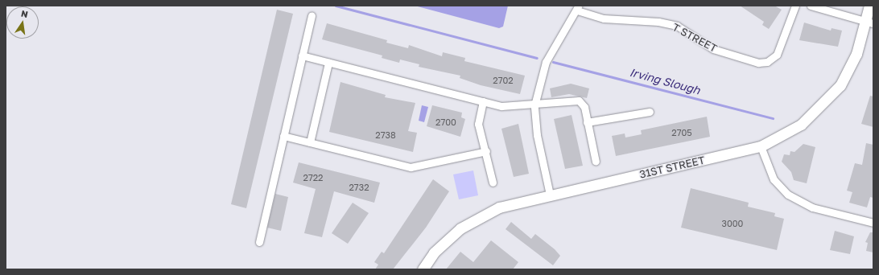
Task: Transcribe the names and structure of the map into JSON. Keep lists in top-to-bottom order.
{
  "streets": {
    "street": ["T STREET", "31ST STREET"]
  },
  "water": ["Irving Slough"],
  "house_numbers": [
    "2702",
    "2700",
    "2705",
    "2738",
    "2722",
    "2732",
    "3000"
  ],
  "north": "top"
}
